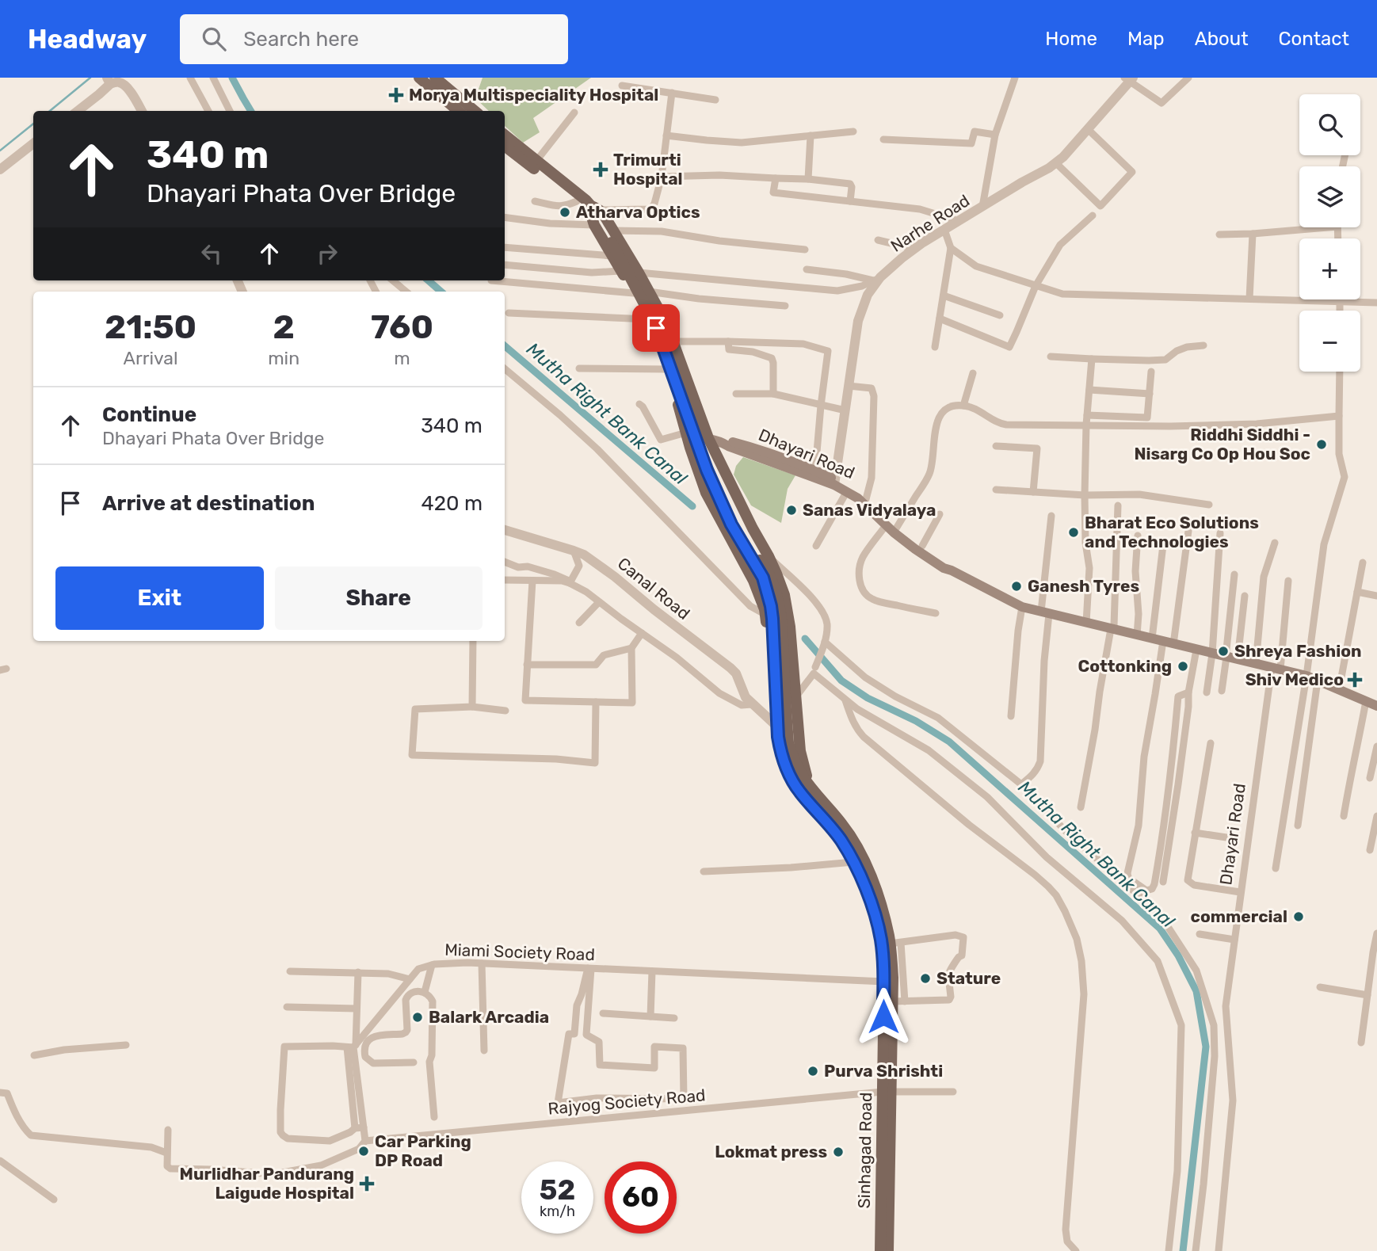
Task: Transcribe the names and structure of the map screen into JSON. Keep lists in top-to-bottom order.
{
  "streets": {
    "main road": ["Dhayari Road", "Sinhagad Road"],
    "street": [
      "Narhe Road",
      "Canal Road",
      "Miami Society Road",
      "Rajyog Society Road"
    ]
  },
  "crossings": [
    ["Narhe Road", "Dhayari Road"],
    ["Canal Road", "Sinhagad Road"],
    ["Miami Society Road", "Sinhagad Road"],
    ["Rajyog Society Road", "Sinhagad Road"]
  ],
  "water": ["Mutha Right Bank Canal"],
  "places": {
    "health": [
      "Morya Multispeciality Hospital",
      "Trimurti Hospital",
      "Shiv Medico",
      "Murlidhar Pandurang Laigude Hospital"
    ],
    "other": [
      "Atharva Optics",
      "Riddhi Siddhi - Nisarg Co Op Hou Soc",
      "Sanas Vidyalaya",
      "Bharat Eco Solutions and Technologies",
      "Ganesh Tyres",
      "Shreya Fashion",
      "Cottonking",
      "commercial",
      "Stature",
      "Balark Arcadia",
      "Purva Shrishti",
      "Car Parking DP Road",
      "Lokmat press"
    ]
  },
  "page": {
    "header": "Headway",
    "search": "Search here",
    "nav": [
      "Home",
      "Map",
      "About",
      "Contact"
    ],
    "map_buttons": ["+", "−"],
    "turn": ["340 m", "Dhayari Phata Over Bridge"],
    "eta": [
      "21:50",
      "Arrival",
      "2",
      "min",
      "760",
      "m"
    ],
    "list": [
      {
        "name": "Continue",
        "note": "Dhayari Phata Over Bridge",
        "value": "340 m"
      },
      {
        "name": "Arrive at destination",
        "value": "420 m"
      }
    ],
    "buttons": ["Exit", "Share"],
    "speed": "52 km/h",
    "limit": "60"
  }
}
